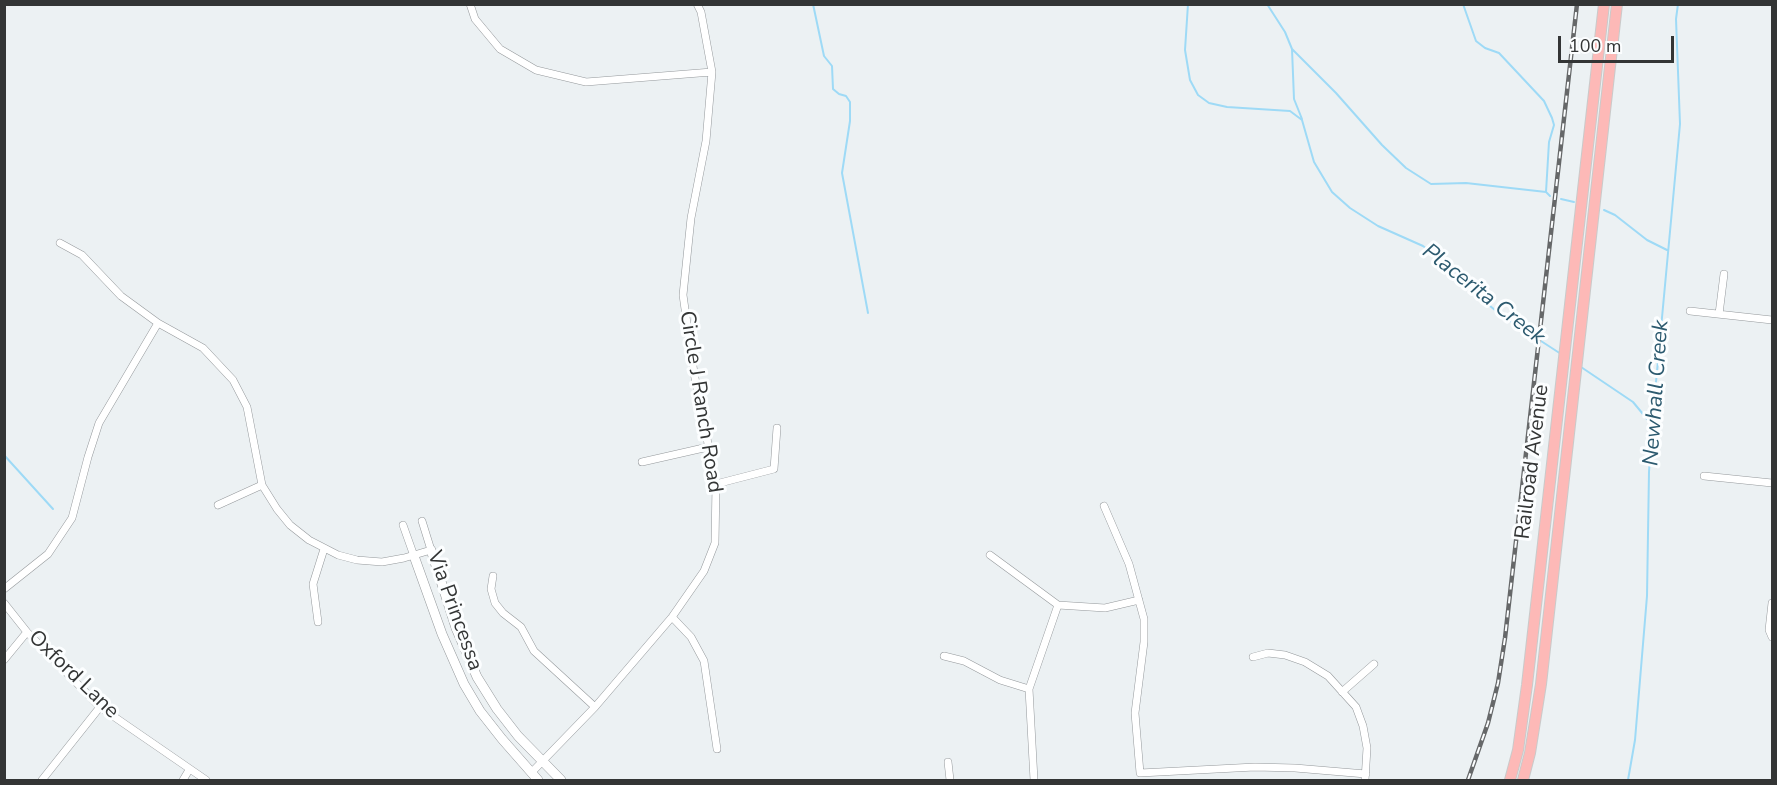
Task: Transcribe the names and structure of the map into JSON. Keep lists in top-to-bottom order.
{
  "streets": {
    "main road": ["Railroad Avenue"],
    "street": ["Circle J Ranch Road", "Via Princessa", "Oxford Lane"]
  },
  "crossings": [
    ["Circle J Ranch Road", "Via Princessa"]
  ],
  "water": ["Placerita Creek", "Newhall Creek"],
  "scale_bar": "100 m"
}
